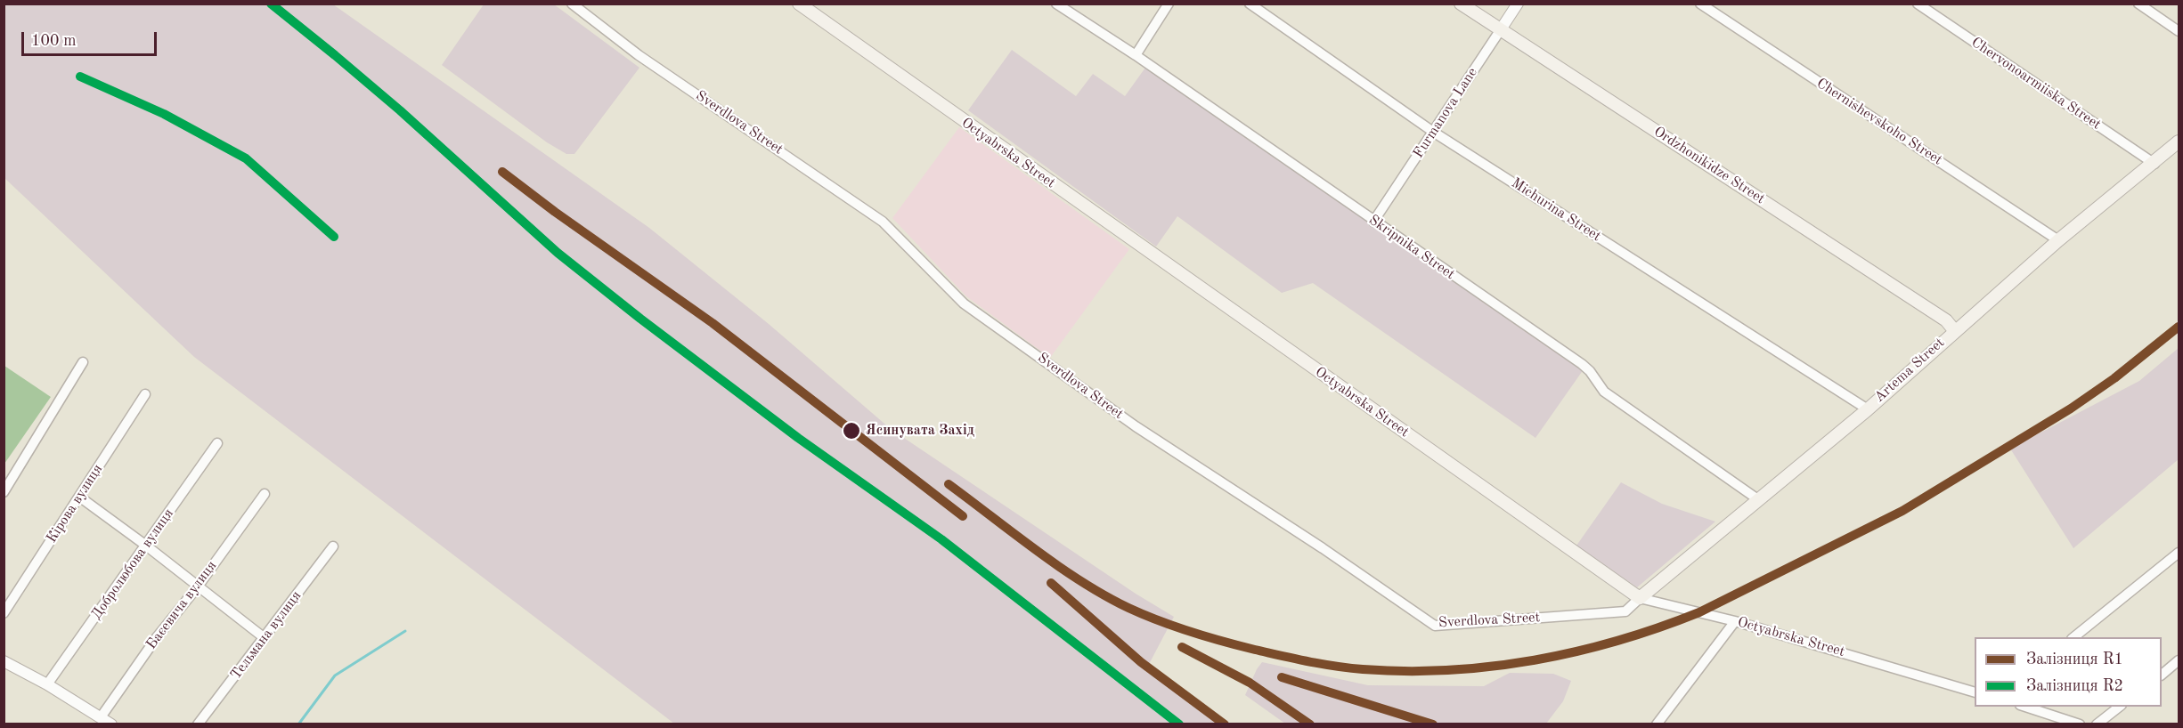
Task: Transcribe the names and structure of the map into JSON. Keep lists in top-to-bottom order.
{
  "streets": {
    "main road": ["Octyabrska Street", "Ordzhonikidze Street", "Artema Street"],
    "street": [
      "Chervonoarmiiska Street",
      "Furmanova Lane",
      "Chernishevskoho Street",
      "Sverdlova Street",
      "Michurina Street",
      "Skripnika Street",
      "Кірова вулиця",
      "Добролюбова вулиця",
      "Баєевича вулиця",
      "Тельмана вулиця"
    ]
  },
  "crossings": [
    ["Chervonoarmiiska Street", "Artema Street"],
    ["Furmanova Lane", "Ordzhonikidze Street"],
    ["Furmanova Lane", "Michurina Street"],
    ["Furmanova Lane", "Skripnika Street"],
    ["Chernishevskoho Street", "Artema Street"],
    ["Sverdlova Street", "Octyabrska Street"],
    ["Sverdlova Street", "Artema Street"],
    ["Octyabrska Street", "Artema Street"],
    ["Ordzhonikidze Street", "Artema Street"],
    ["Michurina Street", "Artema Street"],
    ["Skripnika Street", "Artema Street"]
  ],
  "places": ["Ясинувата Захід"],
  "lines": ["rail line R2", "rail line R1"],
  "legend": ["Залізниця R1", "Залізниця R2"],
  "scale_bar": "100 m"
}
